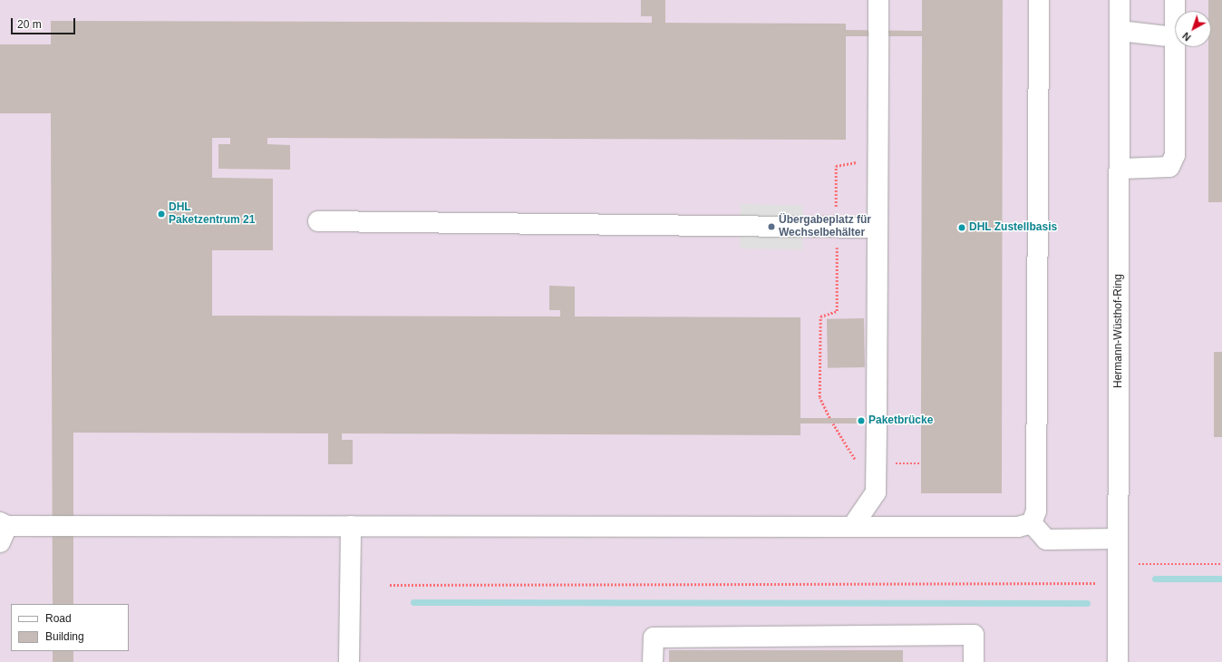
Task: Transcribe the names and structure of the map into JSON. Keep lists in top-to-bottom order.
{
  "streets": {
    "street": ["Hermann-Wüsthof-Ring"]
  },
  "places": [
    "DHL Paketzentrum 21",
    "Übergabeplatz für Wechselbehälter",
    "DHL Zustellbasis",
    "Paketbrücke"
  ],
  "legend": ["Road", "Building"],
  "scale_bar": "20 m",
  "north": "bottom left"
}
